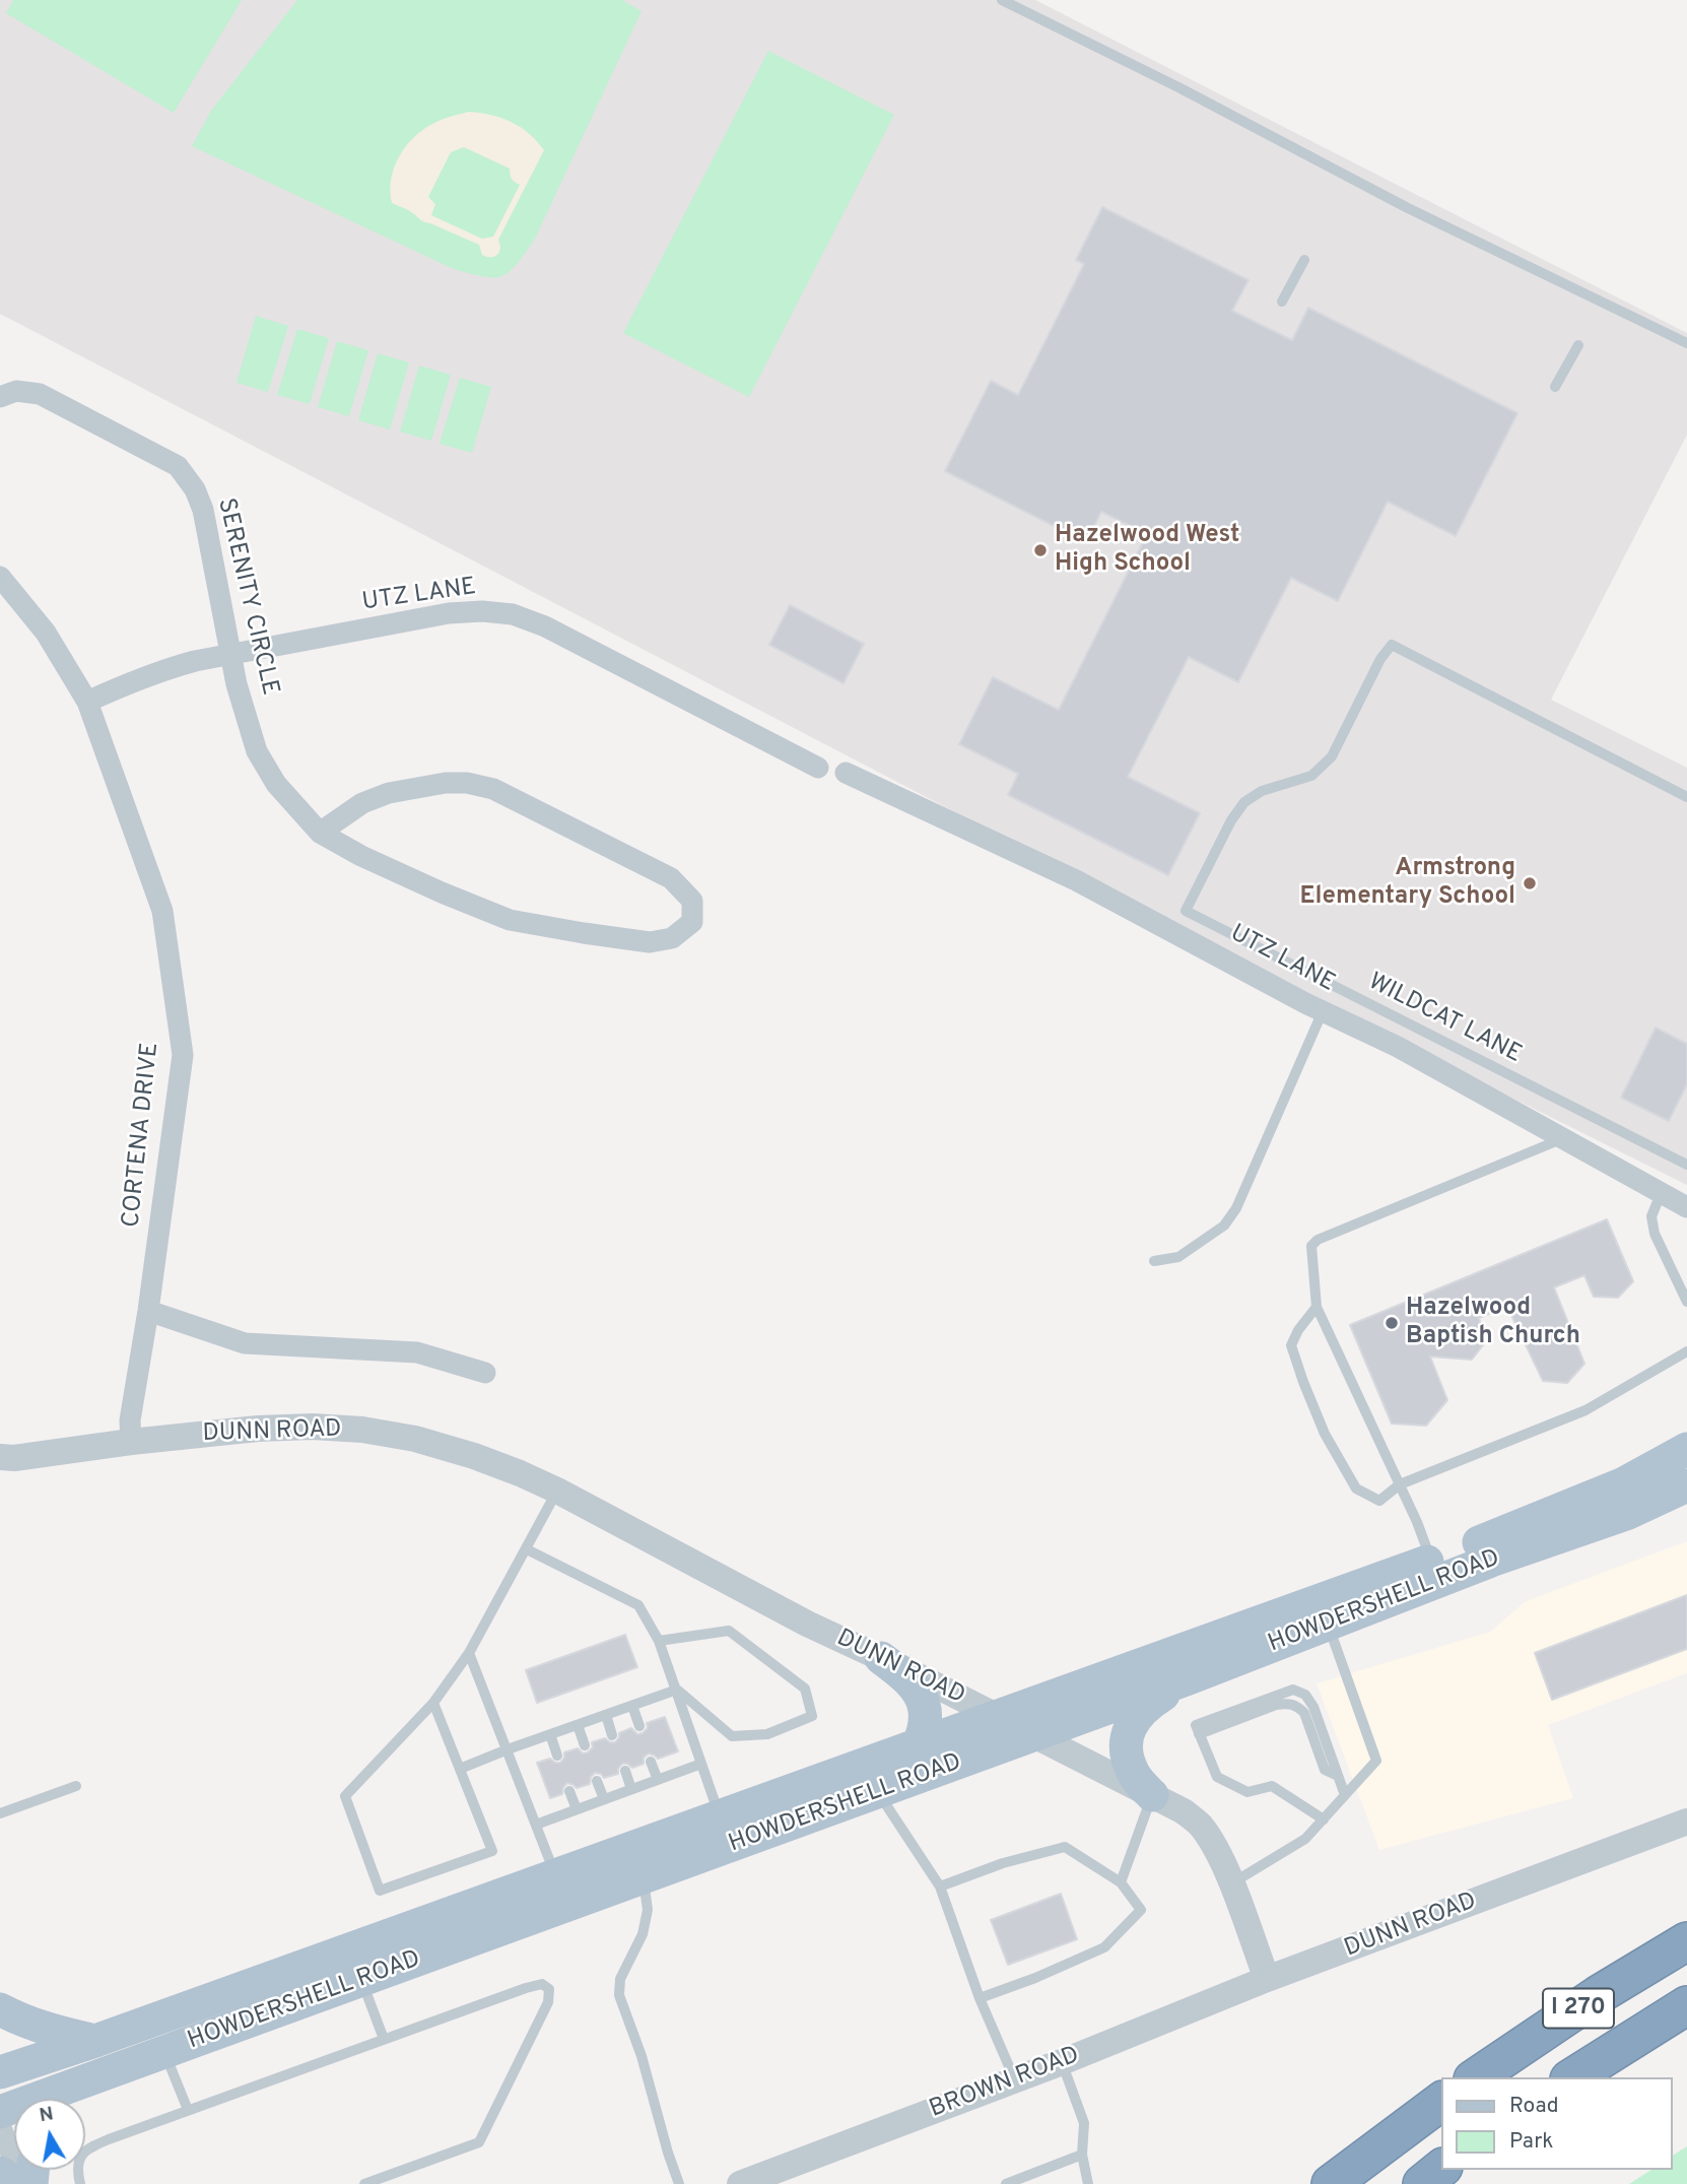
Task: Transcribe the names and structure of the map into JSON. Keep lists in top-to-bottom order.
{
  "streets": {
    "highway": ["I 270"],
    "main road": ["HOWDERSHELL ROAD"],
    "street": [
      "UTZ LANE",
      "SERENITY CIRCLE",
      "CORTENA DRIVE",
      "DUNN ROAD",
      "BROWN ROAD"
    ],
    "lane": ["WILDCAT LANE"]
  },
  "crossings": [
    ["UTZ LANE", "SERENITY CIRCLE"],
    ["UTZ LANE", "CORTENA DRIVE"],
    ["CORTENA DRIVE", "DUNN ROAD"],
    ["DUNN ROAD", "HOWDERSHELL ROAD"],
    ["DUNN ROAD", "BROWN ROAD"]
  ],
  "places": ["Hazelwood West High School", "Armstrong Elementary School", "Hazelwood Baptish Church"],
  "legend": ["Road", "Park"],
  "north": "top"
}
